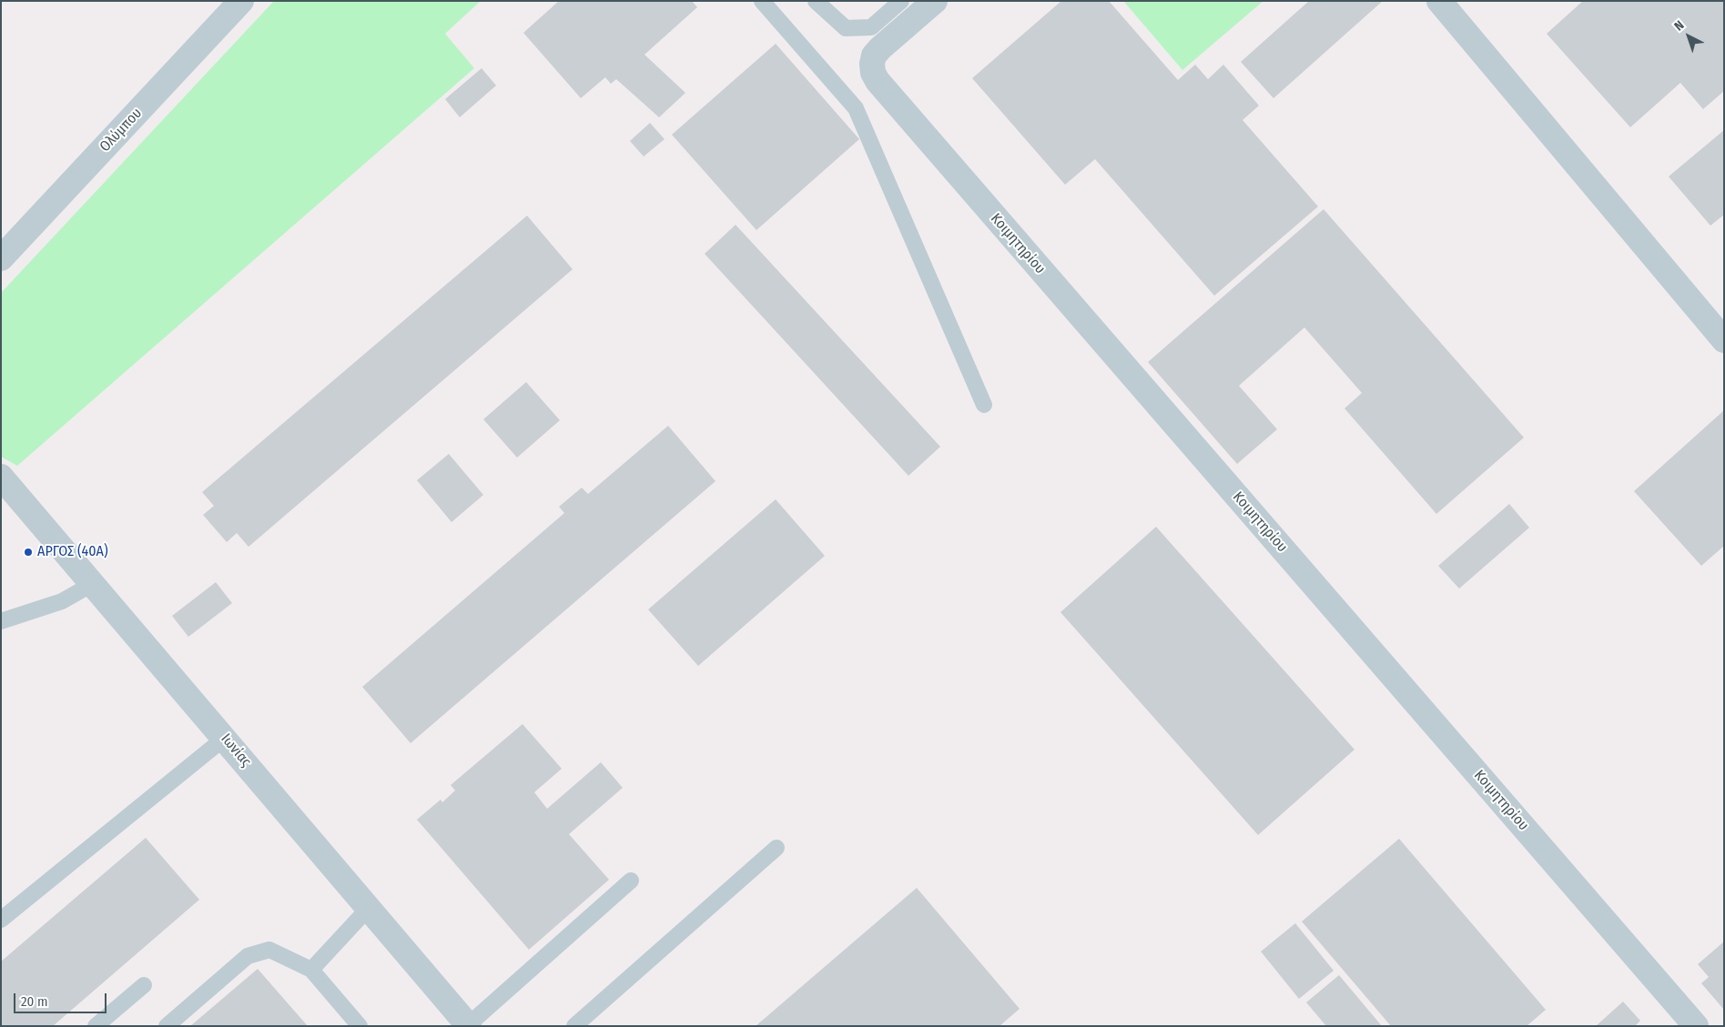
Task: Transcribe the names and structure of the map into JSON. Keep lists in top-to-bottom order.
{
  "streets": {
    "street": ["Ολύμπου", "Κοιμητηρίου", "Ιωνίας"]
  },
  "places": ["ΑΡΓΟΣ (40Α)"],
  "scale_bar": "20 m",
  "north": "top left"
}
